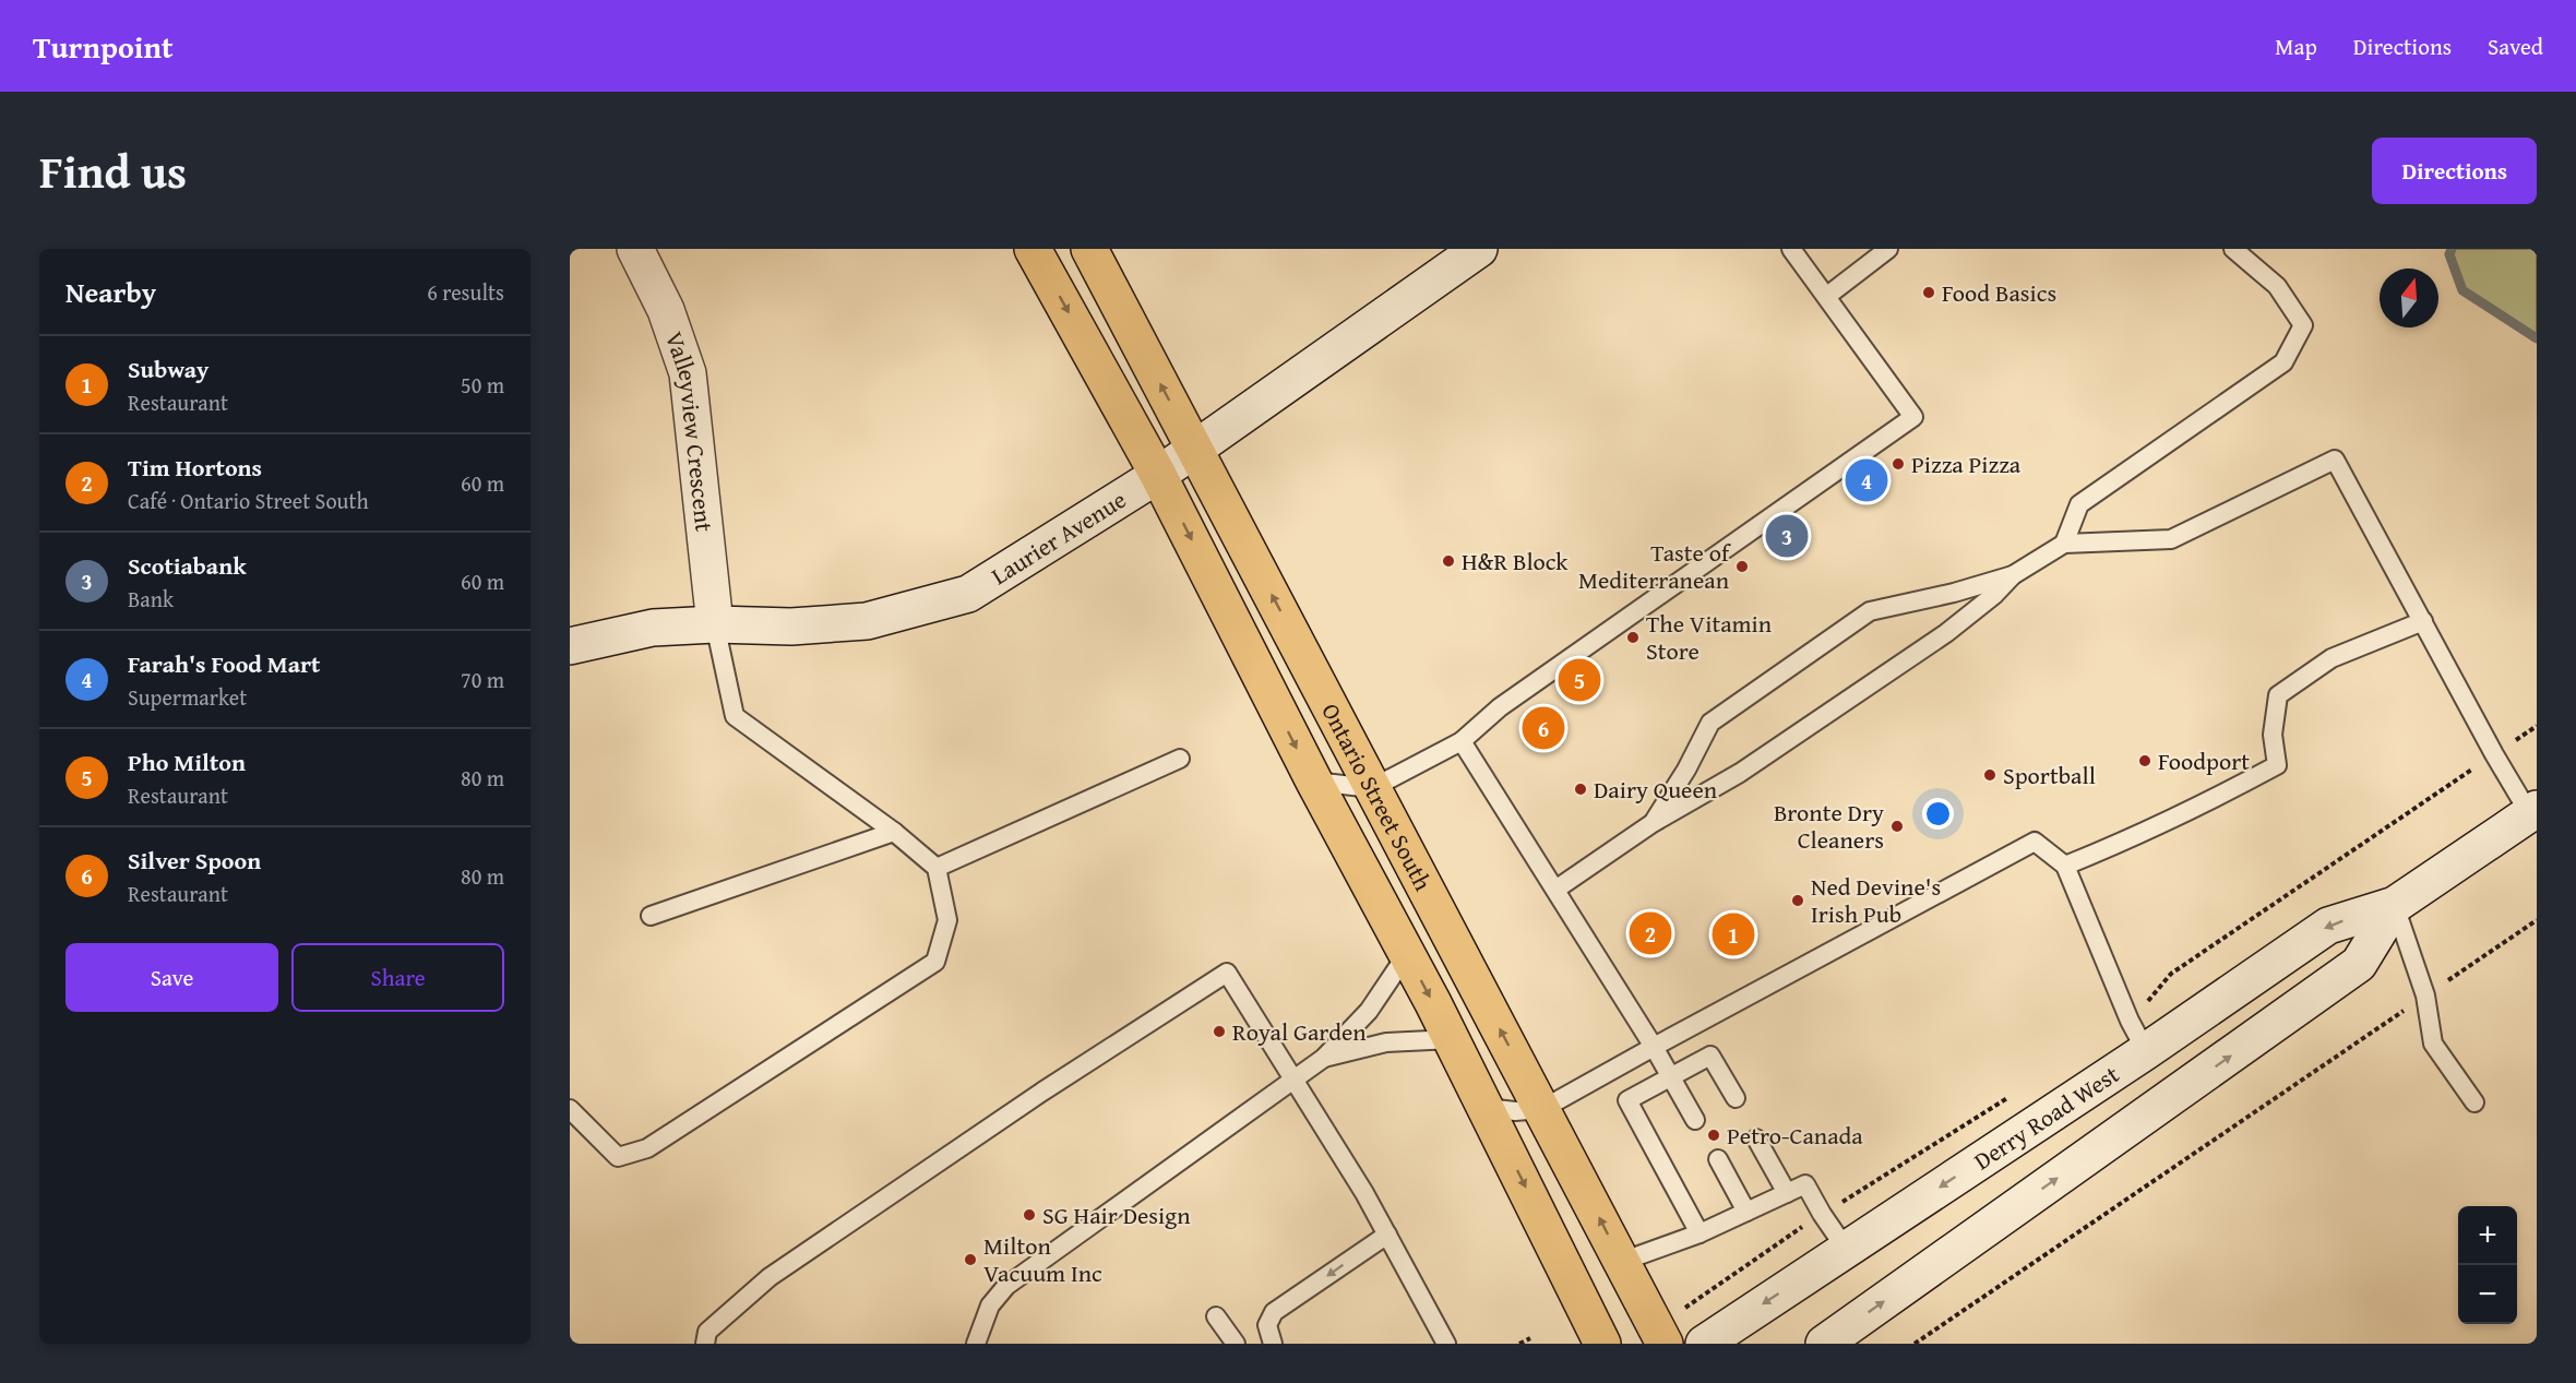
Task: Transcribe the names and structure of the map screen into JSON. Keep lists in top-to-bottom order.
{
  "streets": {
    "main road": [
      "Valleyview Crescent",
      "Laurier Avenue",
      "Ontario Street South",
      "Derry Road West"
    ]
  },
  "crossings": [
    ["Valleyview Crescent", "Laurier Avenue"],
    ["Laurier Avenue", "Ontario Street South"]
  ],
  "places": [
    "Food Basics",
    "Pizza Pizza",
    "H&R Block",
    "Taste of Mediterranean",
    "The Vitamin Store",
    "Foodport",
    "Sportball",
    "Dairy Queen",
    "Bronte Dry Cleaners",
    "Ned Devine's Irish Pub",
    "Royal Garden",
    "Petro-Canada",
    "SG Hair Design",
    "Milton Vacuum Inc"
  ],
  "north": "top",
  "page": {
    "header": "Turnpoint",
    "nav": ["Map", "Directions", "Saved"],
    "title": "Find us",
    "buttons": [
      "Directions",
      ["Save", "Share"]
    ],
    "heading": ["Nearby", "6 results"],
    "list": [
      {
        "mark": "1",
        "name": "Subway",
        "note": "Restaurant",
        "value": "50 m"
      },
      {
        "mark": "2",
        "name": "Tim Hortons",
        "note": "Café · Ontario Street South",
        "value": "60 m"
      },
      {
        "mark": "3",
        "name": "Scotiabank",
        "note": "Bank",
        "value": "60 m"
      },
      {
        "mark": "4",
        "name": "Farah's Food Mart",
        "note": "Supermarket",
        "value": "70 m"
      },
      {
        "mark": "5",
        "name": "Pho Milton",
        "note": "Restaurant",
        "value": "80 m"
      },
      {
        "mark": "6",
        "name": "Silver Spoon",
        "note": "Restaurant",
        "value": "80 m"
      }
    ],
    "pins": [
      "4",
      "3",
      "5",
      "6",
      "2",
      "1"
    ],
    "map_buttons": ["+", "−"]
  }
}
